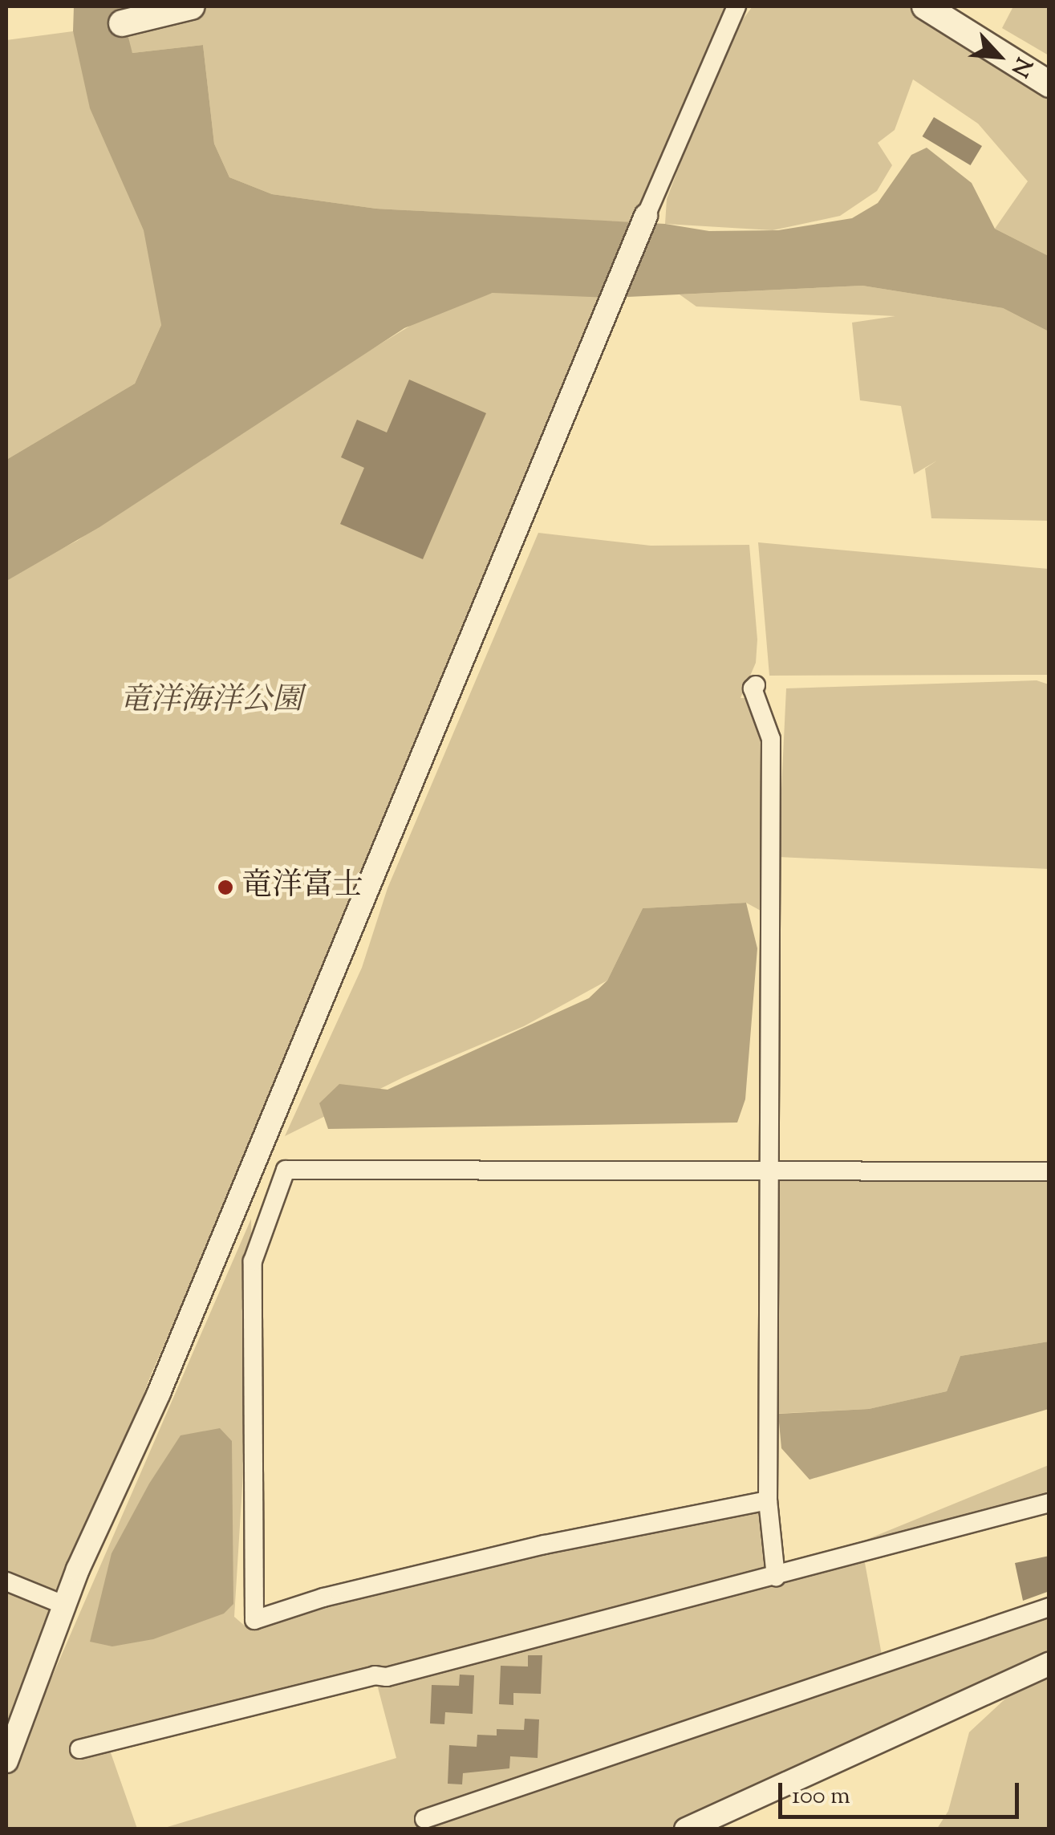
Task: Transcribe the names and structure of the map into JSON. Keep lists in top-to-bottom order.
{
  "parks": ["竜洋海洋公園"],
  "places": ["竜洋富士"],
  "scale_bar": "100 m",
  "north": "bottom right"
}
